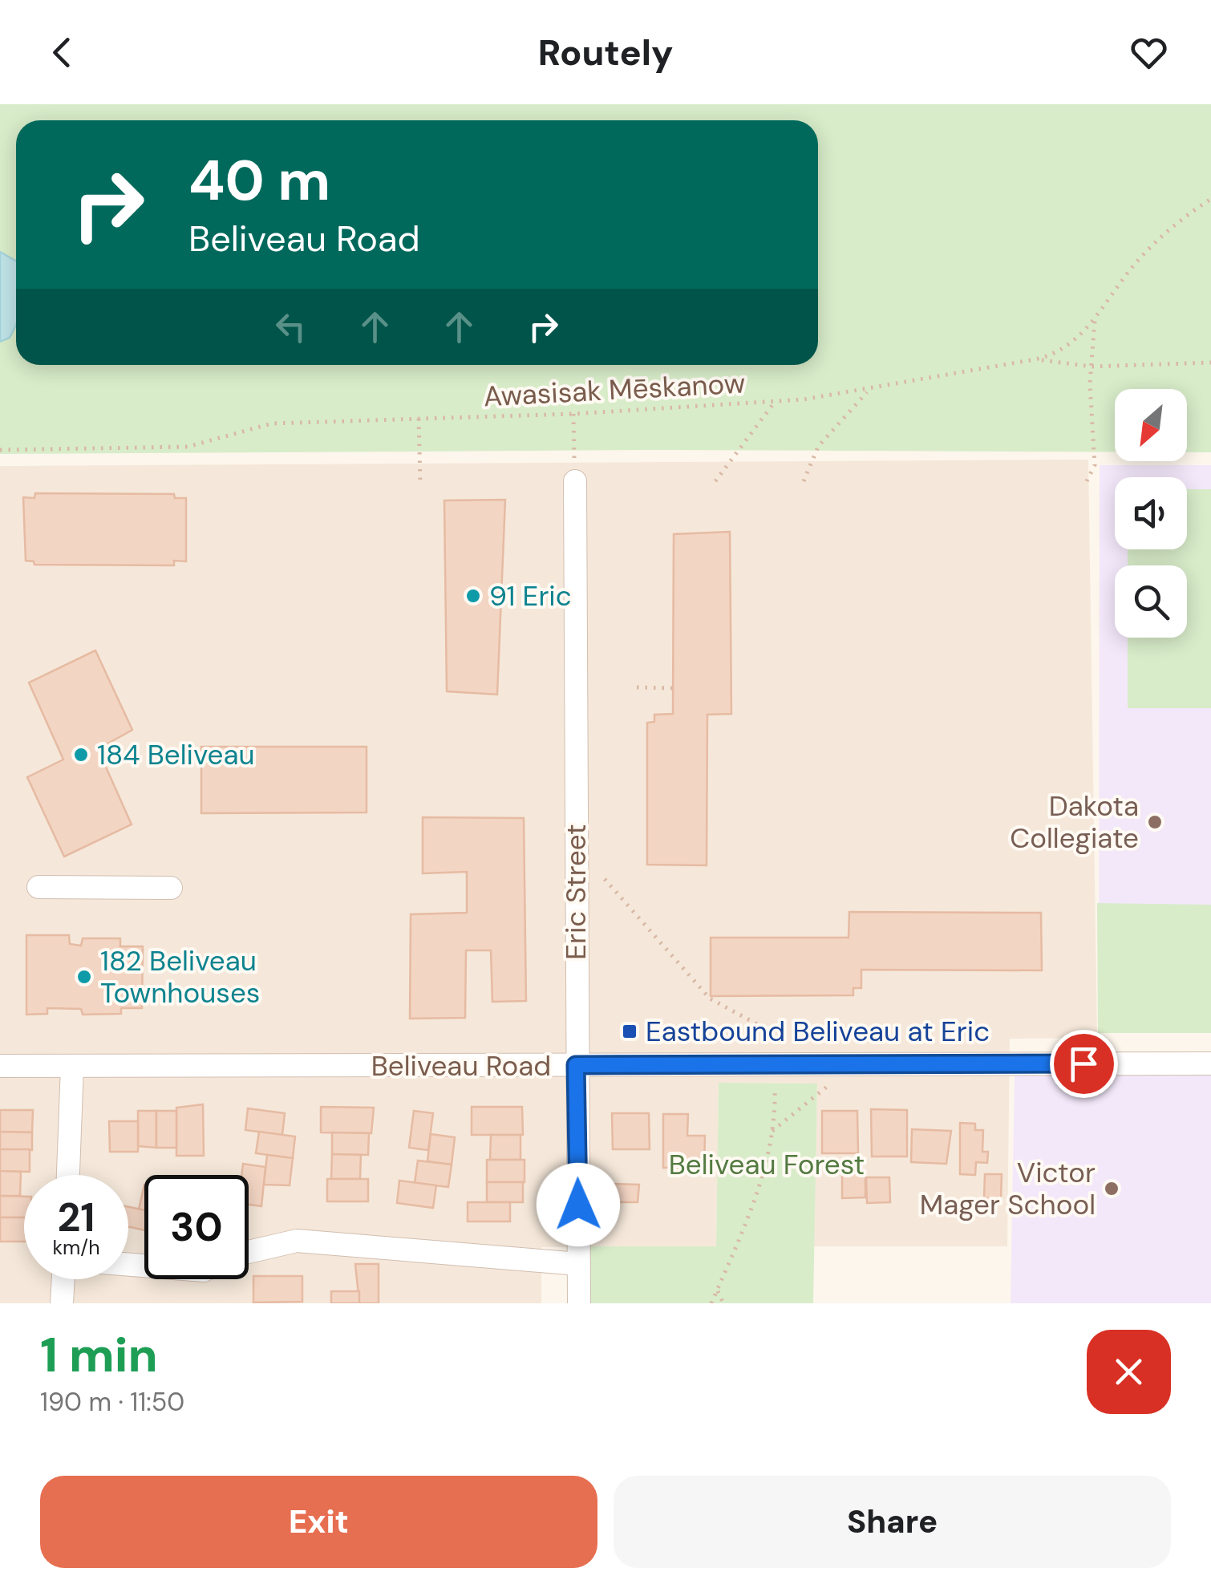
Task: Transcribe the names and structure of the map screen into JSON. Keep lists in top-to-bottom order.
{
  "streets": {
    "street": ["Eric Street", "Beliveau Road"],
    "path": ["Awasisak Mēskanow"]
  },
  "crossings": [
    ["Eric Street", "Beliveau Road"]
  ],
  "parks": ["Beliveau Forest"],
  "places": {
    "other": [
      "91 Eric",
      "184 Beliveau",
      "Dakota Collegiate",
      "182 Beliveau Townhouses",
      "Victor Mager School"
    ],
    "transit": ["Eastbound Beliveau at Eric"]
  },
  "north": "bottom left",
  "page": {
    "header": "Routely",
    "turn": ["40 m", "Beliveau Road"],
    "speed": "21 km/h",
    "limit": "30",
    "heading": ["1 min", "190 m · 11:50"],
    "buttons": ["Exit", "Share"]
  }
}
